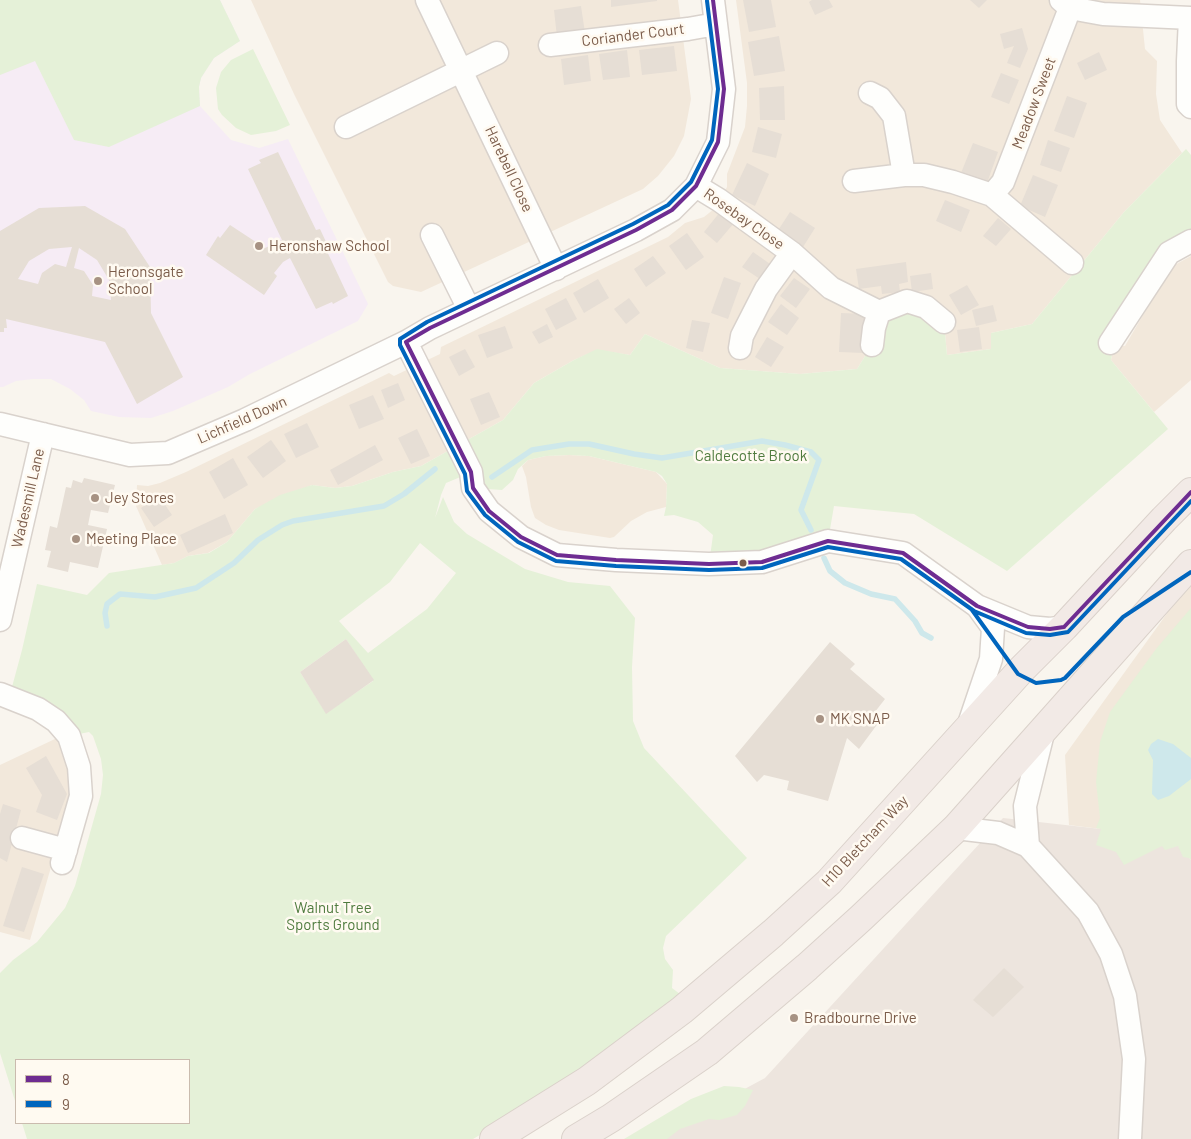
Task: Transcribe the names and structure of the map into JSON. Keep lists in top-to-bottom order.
{
  "streets": {
    "highway": ["H10 Bletcham Way"],
    "street": [
      "Coriander Court",
      "Meadow Sweet",
      "Harebell Close",
      "Rosebay Close",
      "Lichfield Down",
      "Wadesmill Lane"
    ]
  },
  "crossings": [
    ["Coriander Court", "Lichfield Down"],
    ["Harebell Close", "Lichfield Down"],
    ["Rosebay Close", "Lichfield Down"],
    ["Lichfield Down", "Wadesmill Lane"]
  ],
  "parks": ["Caldecotte Brook", "Walnut Tree Sports Ground"],
  "places": [
    "Heronshaw School",
    "Heronsgate School",
    "Jey Stores",
    "Meeting Place",
    "MK SNAP",
    "Bradbourne Drive"
  ],
  "lines": ["transit line 8", "transit line 9"],
  "legend": ["8", "9"]
}
